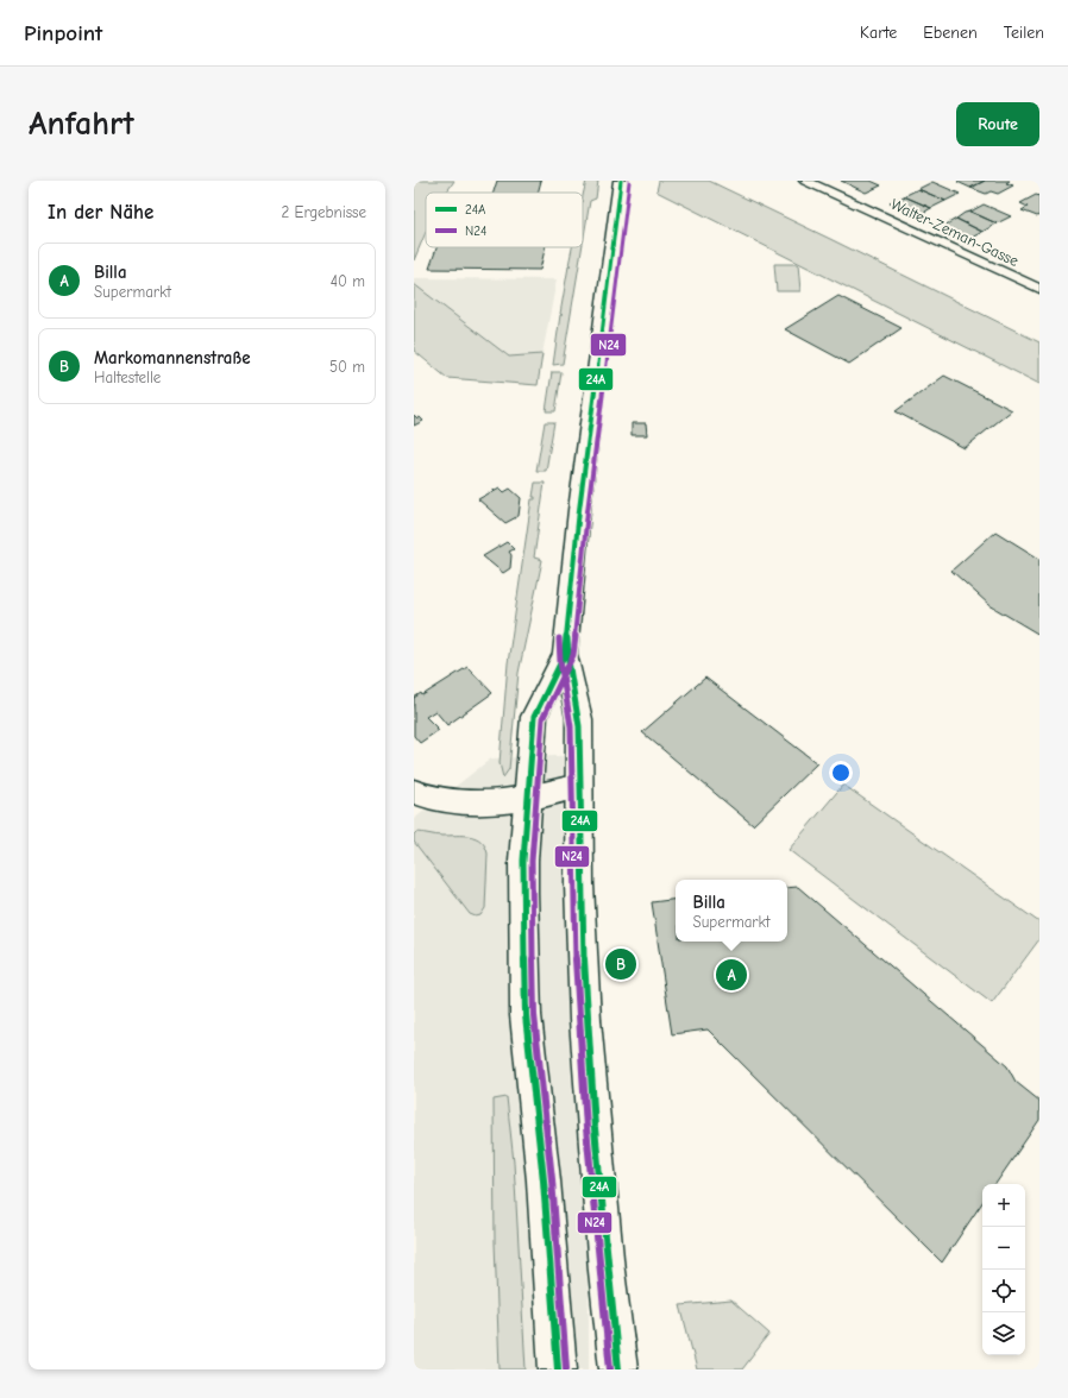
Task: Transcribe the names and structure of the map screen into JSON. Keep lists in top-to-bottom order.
{
  "streets": {
    "lane": ["Walter-Zeman-Gasse"]
  },
  "lines": ["transit line 24A", "transit line N24"],
  "legend": ["24A", "N24"],
  "page": {
    "header": "Pinpoint",
    "nav": ["Karte", "Ebenen", "Teilen"],
    "buttons": "Route",
    "title": "Anfahrt",
    "heading": ["In der Nähe", "2 Ergebnisse"],
    "list": [
      {
        "mark": "A",
        "name": "Billa",
        "note": "Supermarkt",
        "value": "40 m"
      },
      {
        "mark": "B",
        "name": "Markomannenstraße",
        "note": "Haltestelle",
        "value": "50 m"
      }
    ],
    "popup": ["Billa", "Supermarkt"],
    "pins": ["B", "A"],
    "map_buttons": ["+", "−"]
  }
}
